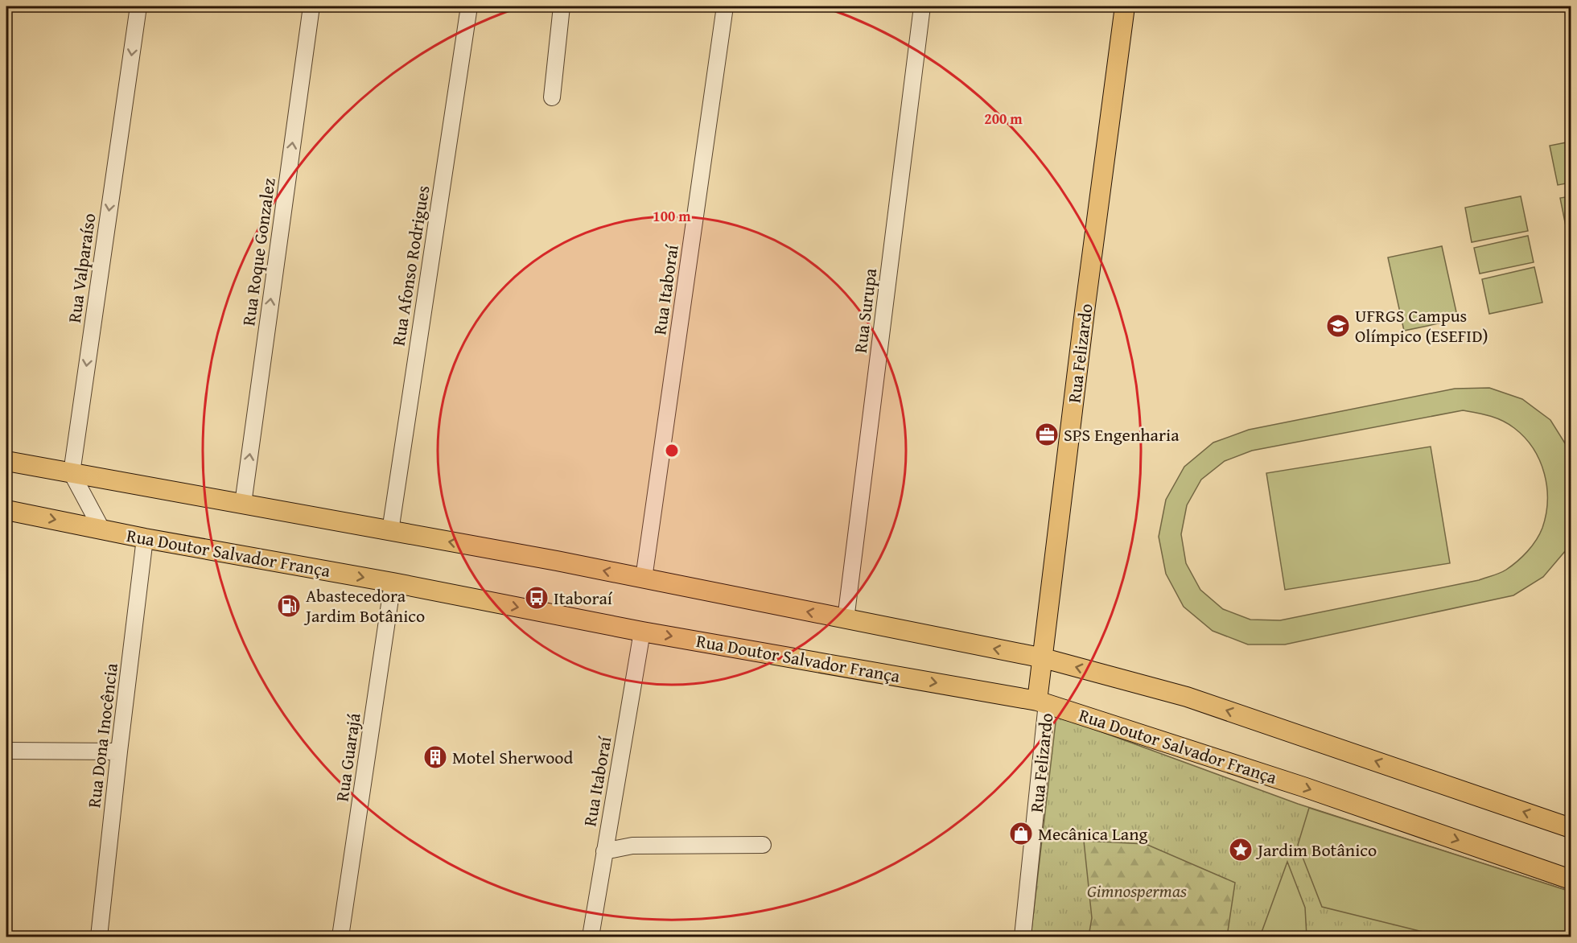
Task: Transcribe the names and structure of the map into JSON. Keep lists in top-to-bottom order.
{
  "streets": {
    "main road": ["Rua Felizardo", "Rua Doutor Salvador França"],
    "street": [
      "Rua Roque Gonzalez",
      "Rua Afonso Rodrigues",
      "Rua Valparaíso",
      "Rua Itaboraí",
      "Rua Surupa",
      "Rua Dona Inocência",
      "Rua Guarajá"
    ]
  },
  "crossings": [
    ["Rua Itaboraí", "Rua Doutor Salvador França"],
    ["Rua Felizardo", "Rua Doutor Salvador França"],
    ["Rua Doutor Salvador França", "Rua Dona Inocência"],
    ["Rua Doutor Salvador França", "Rua Guarajá"]
  ],
  "one_way": ["Rua Roque Gonzalez", "Rua Valparaíso"],
  "parks": ["Gimnospermas"],
  "places": {
    "school or university": ["UFRGS Campus Olímpico (ESEFID)"],
    "office": ["SPS Engenharia"],
    "bus stop": ["Itaboraí"],
    "fuel station": ["Abastecedora Jardim Botânico"],
    "building": ["Motel Sherwood"],
    "shop": ["Mecânica Lang"],
    "place": ["Jardim Botânico"]
  },
  "rings": ["200 m", "100 m"]
}
